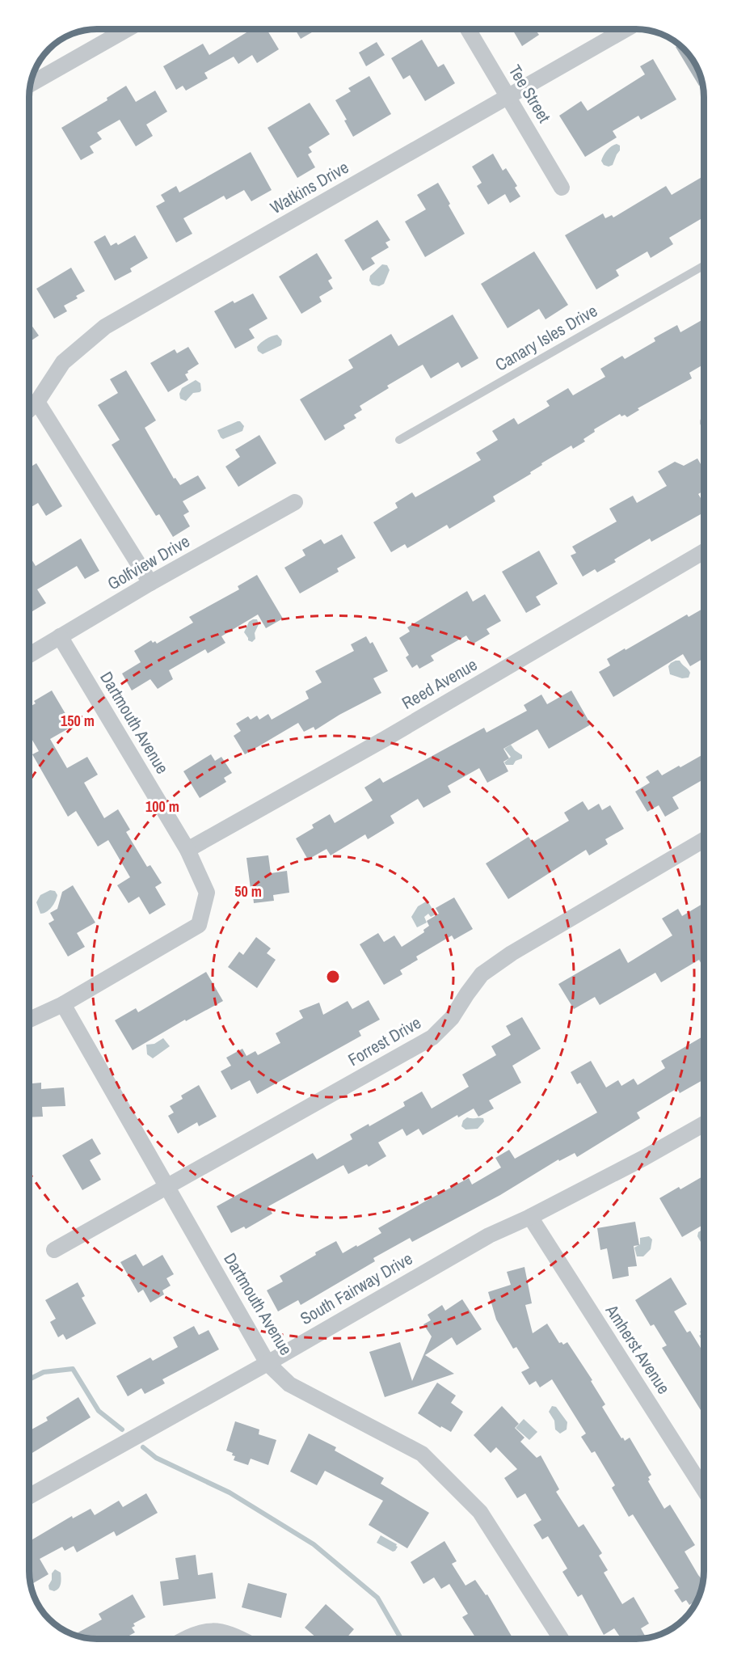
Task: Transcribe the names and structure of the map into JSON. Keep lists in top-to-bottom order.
{
  "streets": {
    "street": [
      "Tee Street",
      "Watkins Drive",
      "Golfview Drive",
      "Reed Avenue",
      "Dartmouth Avenue",
      "Forrest Drive",
      "South Fairway Drive",
      "Amherst Avenue"
    ],
    "lane": ["Canary Isles Drive"]
  },
  "crossings": [
    ["Tee Street", "Watkins Drive"],
    ["Golfview Drive", "Dartmouth Avenue"],
    ["Reed Avenue", "Dartmouth Avenue"],
    ["Dartmouth Avenue", "Forrest Drive"],
    ["Dartmouth Avenue", "South Fairway Drive"],
    ["South Fairway Drive", "Amherst Avenue"]
  ],
  "rings": ["150 m", "100 m", "50 m"]
}
